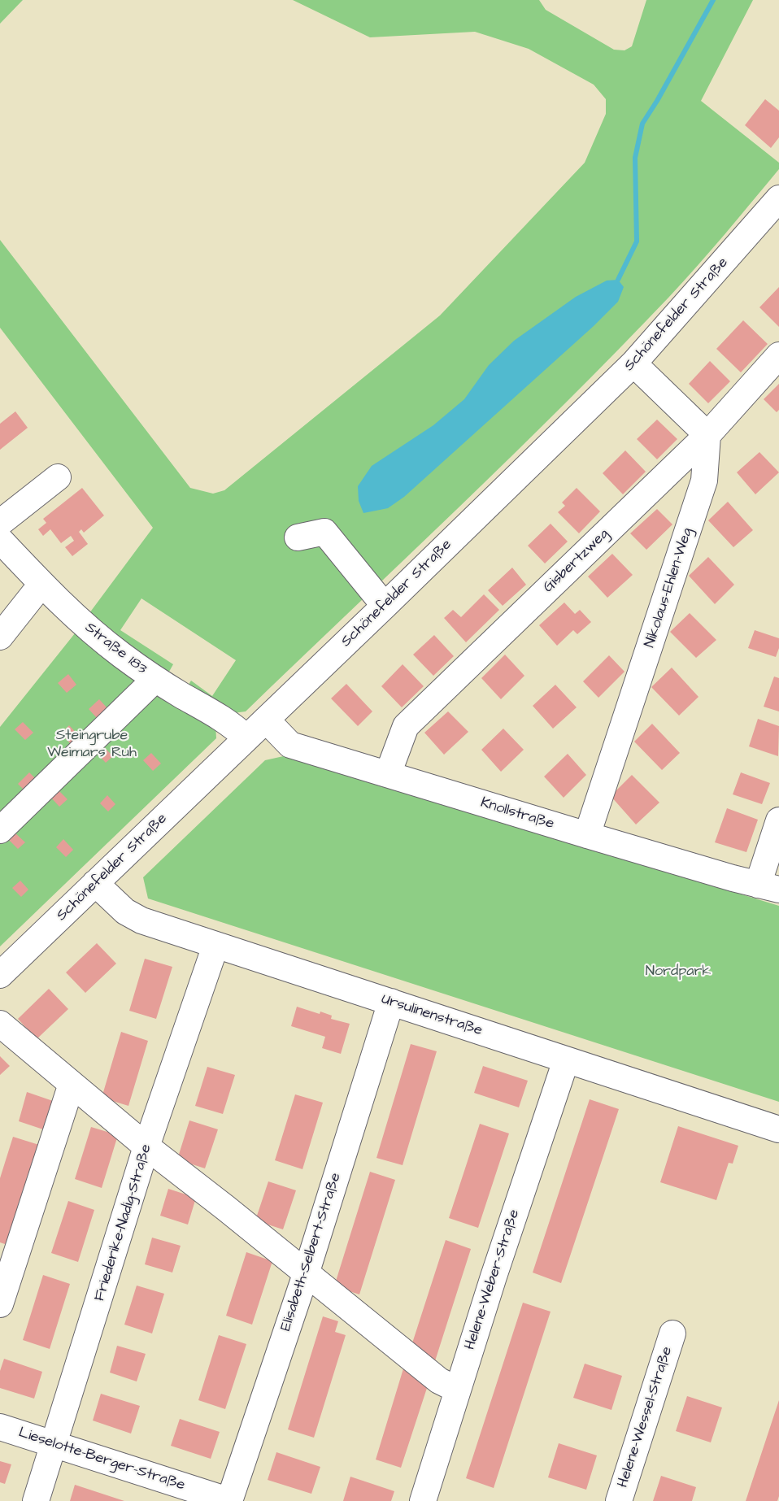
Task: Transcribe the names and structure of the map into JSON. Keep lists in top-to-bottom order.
{
  "streets": {
    "street": [
      "Schönefelder Straße",
      "Gisbertzweg",
      "Nikolaus-Ehlen-Weg",
      "Straße 183",
      "Knollstraße",
      "Ursulinenstraße",
      "Friederike-Nadig-Straße",
      "Elisabeth-Selbert-Straße",
      "Helene-Weber-Straße",
      "Helene-Wessel-Straße",
      "Lieselotte-Berger-Straße"
    ]
  },
  "crossings": [
    ["Schönefelder Straße", "Straße 183"],
    ["Schönefelder Straße", "Knollstraße"],
    ["Schönefelder Straße", "Ursulinenstraße"],
    ["Gisbertzweg", "Nikolaus-Ehlen-Weg"],
    ["Gisbertzweg", "Knollstraße"],
    ["Nikolaus-Ehlen-Weg", "Knollstraße"],
    ["Ursulinenstraße", "Friederike-Nadig-Straße"],
    ["Ursulinenstraße", "Elisabeth-Selbert-Straße"],
    ["Ursulinenstraße", "Helene-Weber-Straße"],
    ["Friederike-Nadig-Straße", "Lieselotte-Berger-Straße"],
    ["Elisabeth-Selbert-Straße", "Lieselotte-Berger-Straße"]
  ],
  "parks": ["Steingrube Weimars Ruh", "Nordpark"]
}
